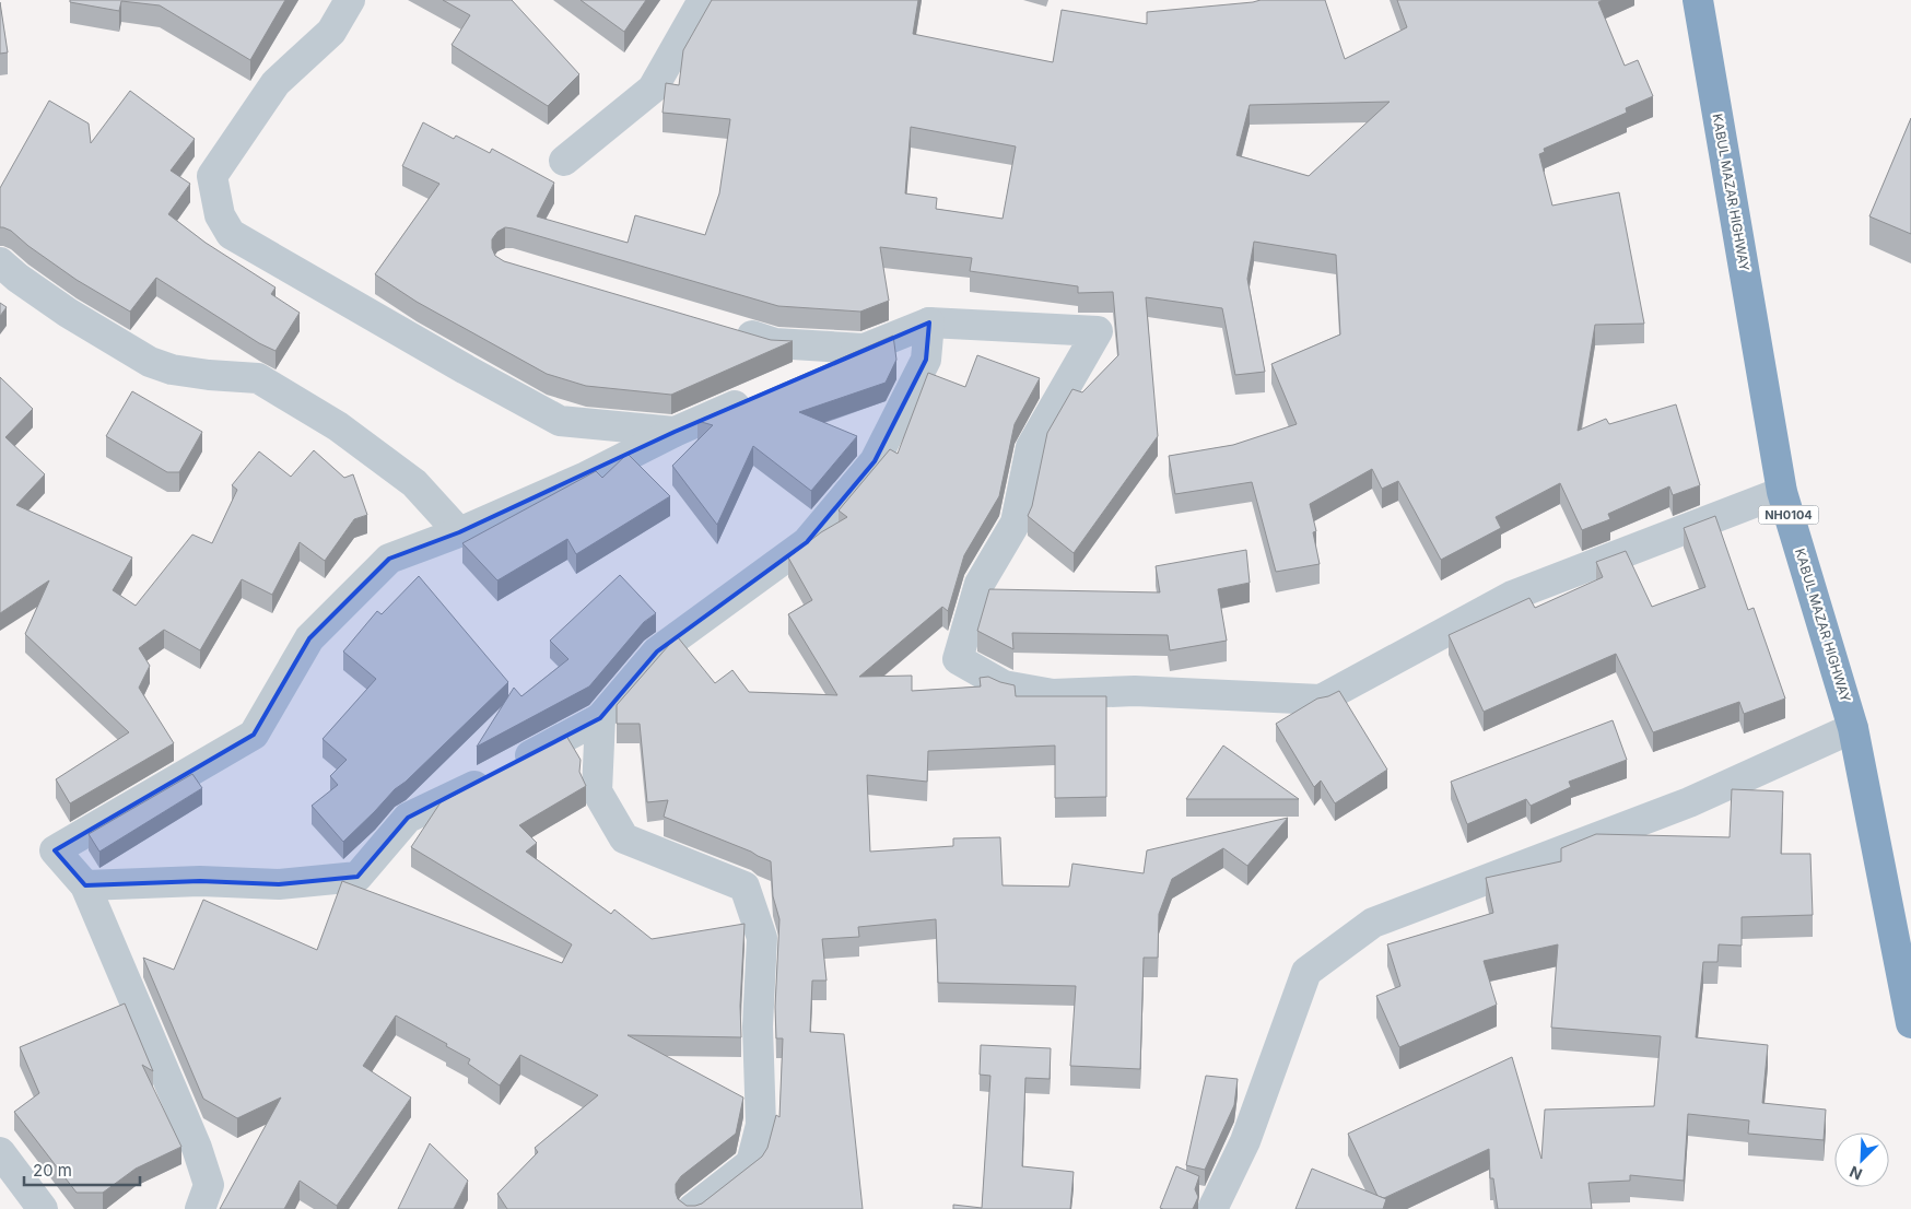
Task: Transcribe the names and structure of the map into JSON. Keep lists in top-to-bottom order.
{
  "streets": {
    "highway": ["KABUL MAZAR HIGHWAY", "NH0104"]
  },
  "scale_bar": "20 m",
  "north": "bottom left"
}
